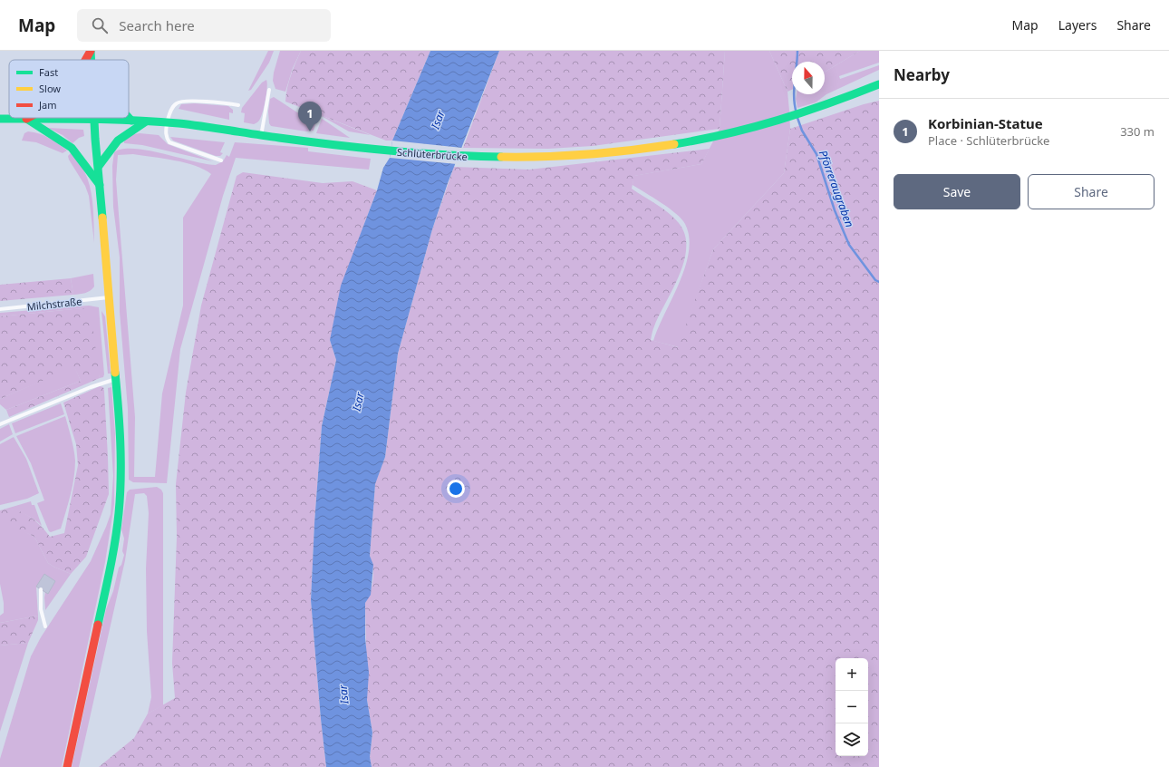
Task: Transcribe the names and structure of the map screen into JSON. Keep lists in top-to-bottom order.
{
  "streets": {
    "main road": ["Schlüterbrücke"],
    "lane": ["Milchstraße"]
  },
  "water": ["Isar", "Pförreraugraben"],
  "legend": ["Fast", "Slow", "Jam"],
  "north": "top",
  "page": {
    "header": "Map",
    "search": "Search here",
    "nav": ["Map", "Layers", "Share"],
    "heading": "Nearby",
    "list": [
      {
        "mark": "1",
        "name": "Korbinian-Statue",
        "note": "Place · Schlüterbrücke",
        "value": "330 m"
      }
    ],
    "pins": "1",
    "buttons": ["Save", "Share"],
    "map_buttons": ["+", "−"]
  }
}
